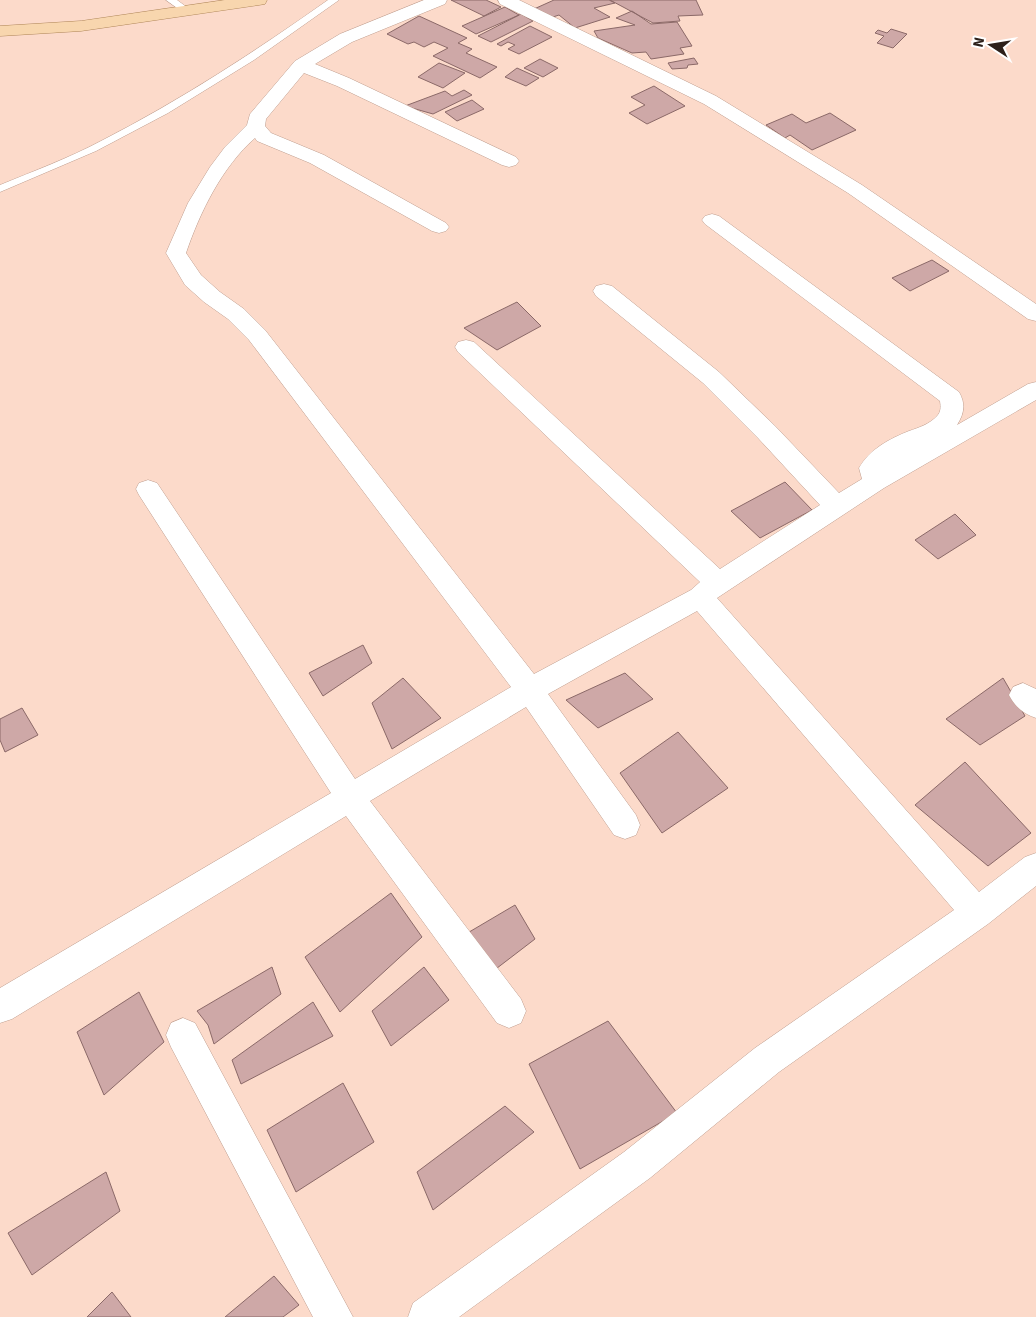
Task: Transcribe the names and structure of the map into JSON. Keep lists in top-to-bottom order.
{
  "north": "left"
}
